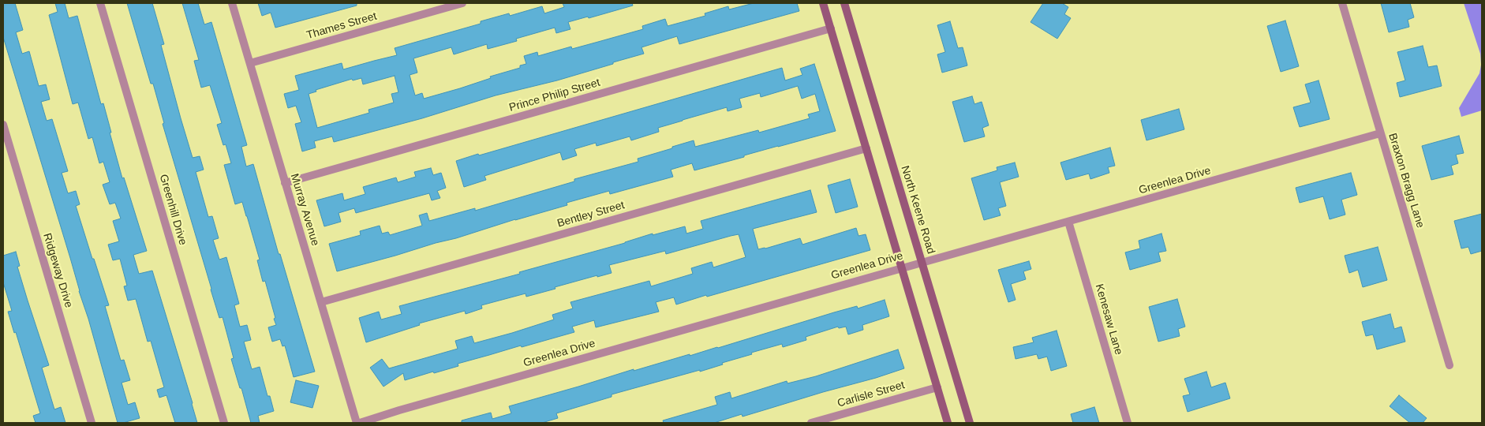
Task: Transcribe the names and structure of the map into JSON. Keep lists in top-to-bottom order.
{
  "streets": {
    "main road": ["North Keene Road"],
    "street": [
      "Thames Street",
      "Prince Philip Street",
      "Greenlea Drive",
      "Braxton Bragg Lane",
      "Greenhill Drive",
      "Murray Avenue",
      "Bentley Street",
      "Ridgeway Drive",
      "Kenesaw Lane",
      "Carlisle Street"
    ]
  },
  "crossings": [
    ["Thames Street", "Murray Avenue"],
    ["Prince Philip Street", "Murray Avenue"],
    ["Greenlea Drive", "Braxton Bragg Lane"],
    ["Greenlea Drive", "North Keene Road"],
    ["Greenlea Drive", "Kenesaw Lane"],
    ["Murray Avenue", "Bentley Street"]
  ]
}
